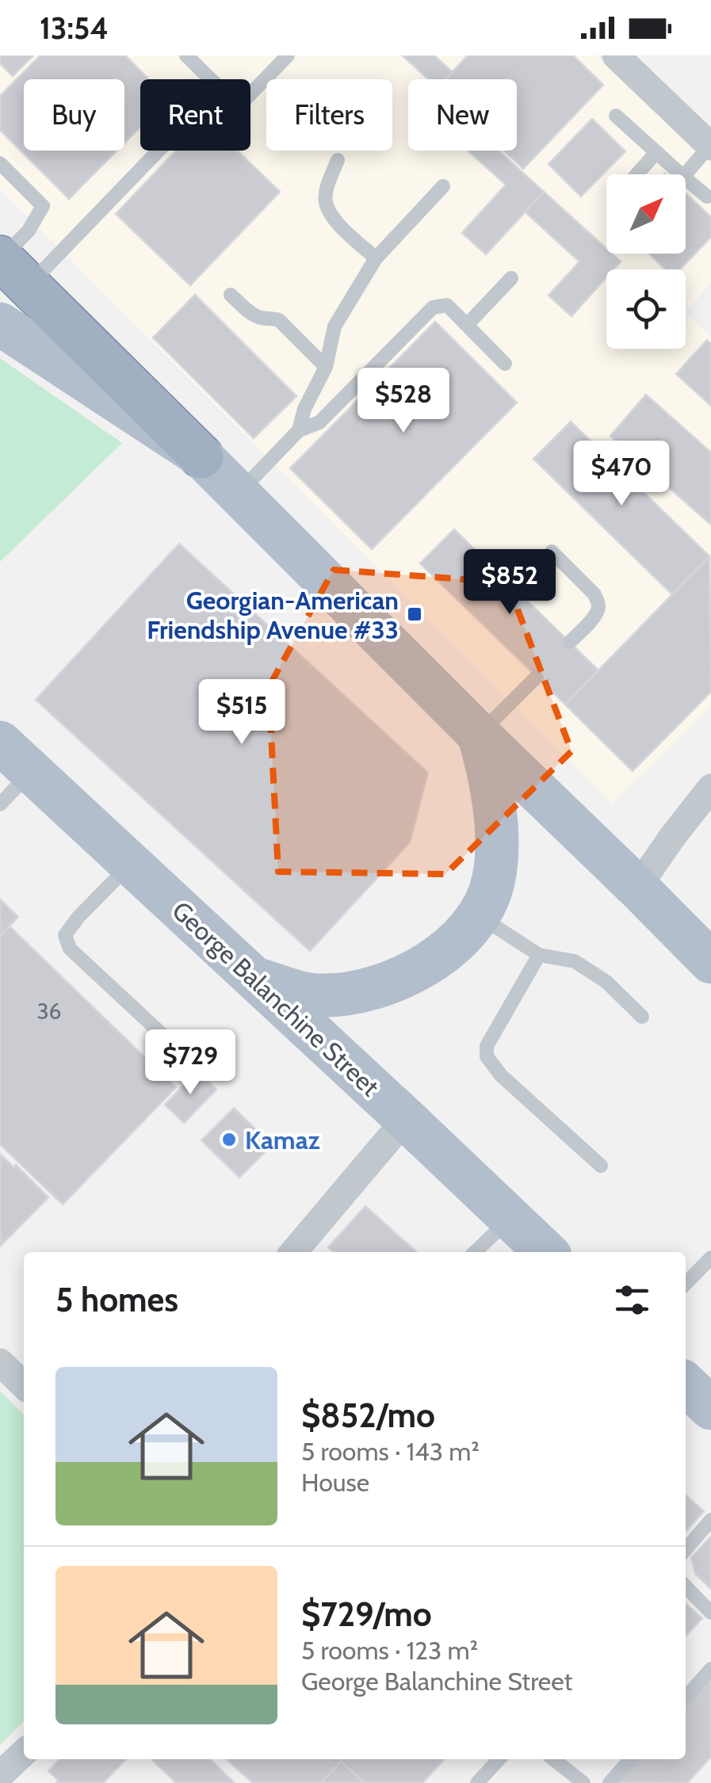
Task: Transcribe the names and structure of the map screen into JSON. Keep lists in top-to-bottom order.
{
  "streets": {
    "main road": ["George Balanchine Street"]
  },
  "places": {
    "transit": ["Georgian-American Friendship Avenue #33"],
    "other": ["Kamaz"]
  },
  "house_numbers": ["36"],
  "north": "top right",
  "page": {
    "status": "13:54",
    "chip": [
      "Buy",
      "Rent",
      "Filters",
      "New"
    ],
    "price": [
      "$528",
      "$470",
      "$852",
      "$515",
      "$729"
    ],
    "heading": "5 homes",
    "list": [
      {
        "name": "$852/mo",
        "note": "5 rooms · 143 m² · House"
      },
      {
        "name": "$729/mo",
        "note": "5 rooms · 123 m² · George Balanchine Street"
      }
    ]
  }
}
